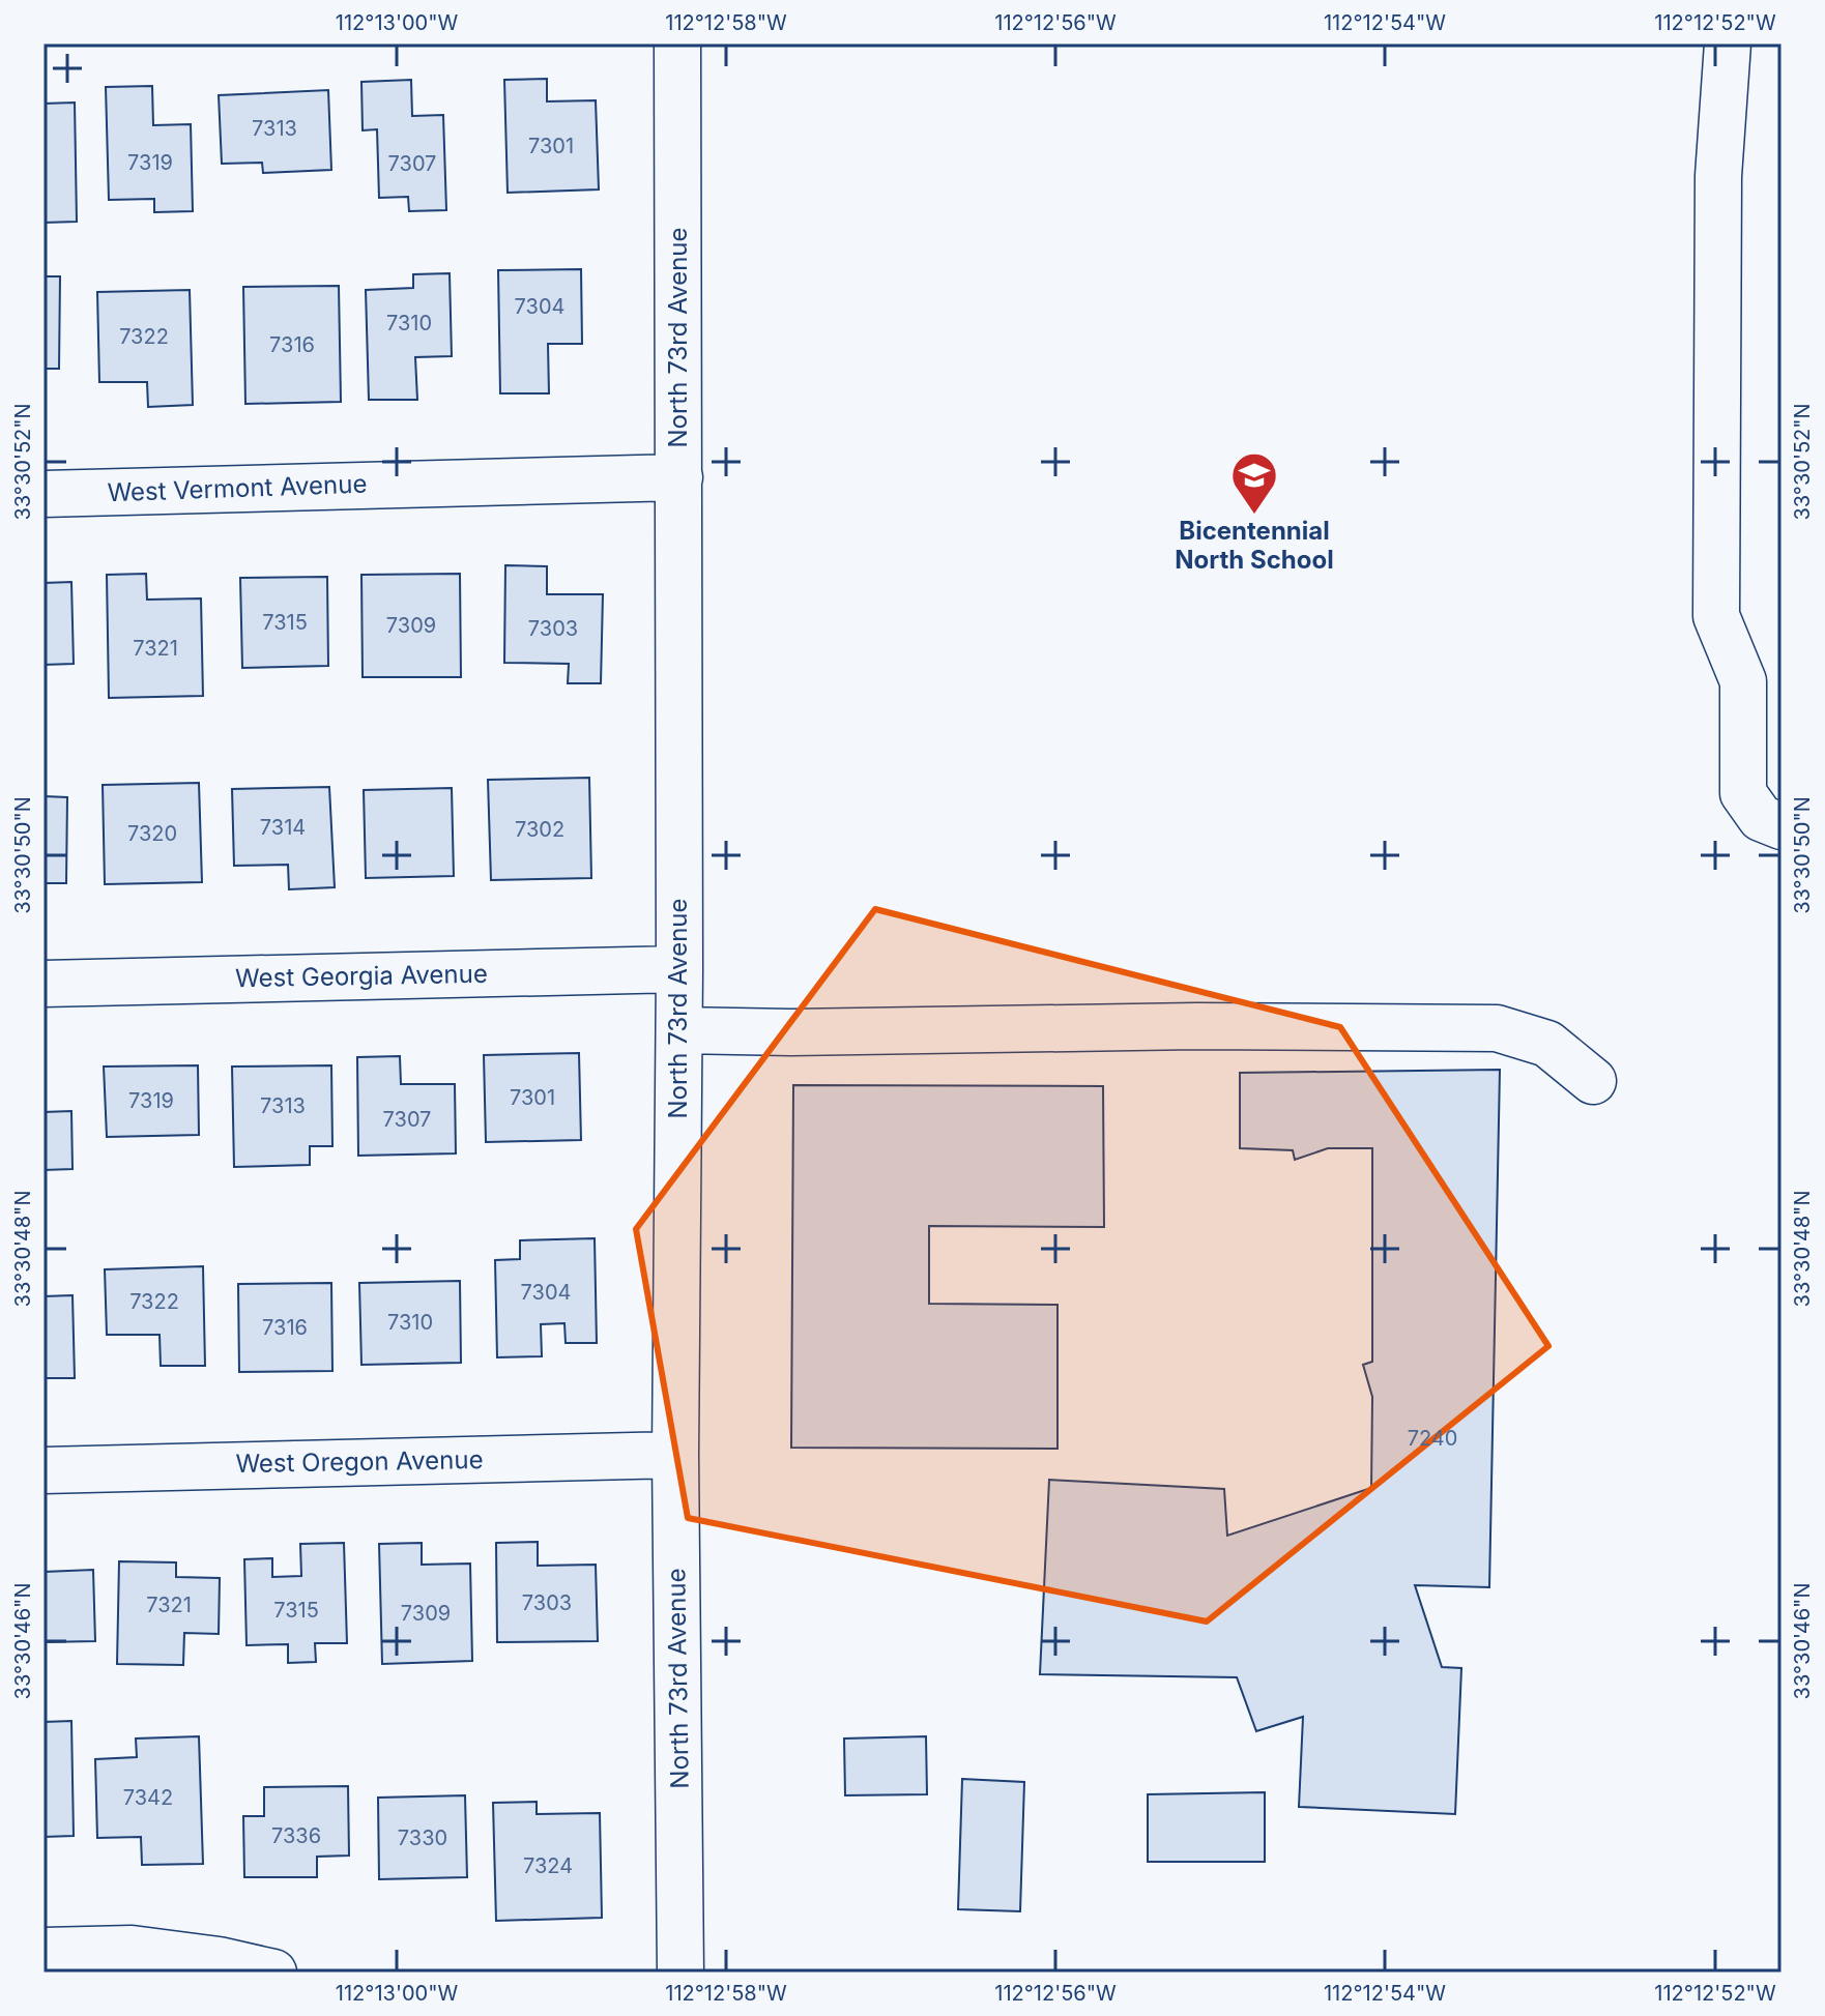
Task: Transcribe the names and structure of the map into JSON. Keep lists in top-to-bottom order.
{
  "streets": {
    "street": [
      "North 73rd Avenue",
      "West Vermont Avenue",
      "West Georgia Avenue",
      "West Oregon Avenue"
    ]
  },
  "crossings": [
    ["North 73rd Avenue", "West Vermont Avenue"],
    ["North 73rd Avenue", "West Georgia Avenue"],
    ["North 73rd Avenue", "West Oregon Avenue"]
  ],
  "places": {
    "school or university": ["Bicentennial North School"]
  },
  "house_numbers": [
    "7313",
    "7301",
    "7319",
    "7307",
    "7304",
    "7310",
    "7322",
    "7316",
    "7315",
    "7309",
    "7303",
    "7321",
    "7314",
    "7302",
    "7320",
    "7301",
    "7319",
    "7313",
    "7307",
    "7304",
    "7322",
    "7310",
    "7316",
    "7240",
    "7303",
    "7321",
    "7315",
    "7309",
    "7342",
    "7336",
    "7330",
    "7324"
  ],
  "coordinates": [
    "112°13'00\"W",
    "112°12'58\"W",
    "112°12'56\"W",
    "112°12'54\"W",
    "112°12'52\"W",
    "33°30'52\"N",
    "33°30'50\"N",
    "33°30'48\"N",
    "33°30'46\"N"
  ]
}
